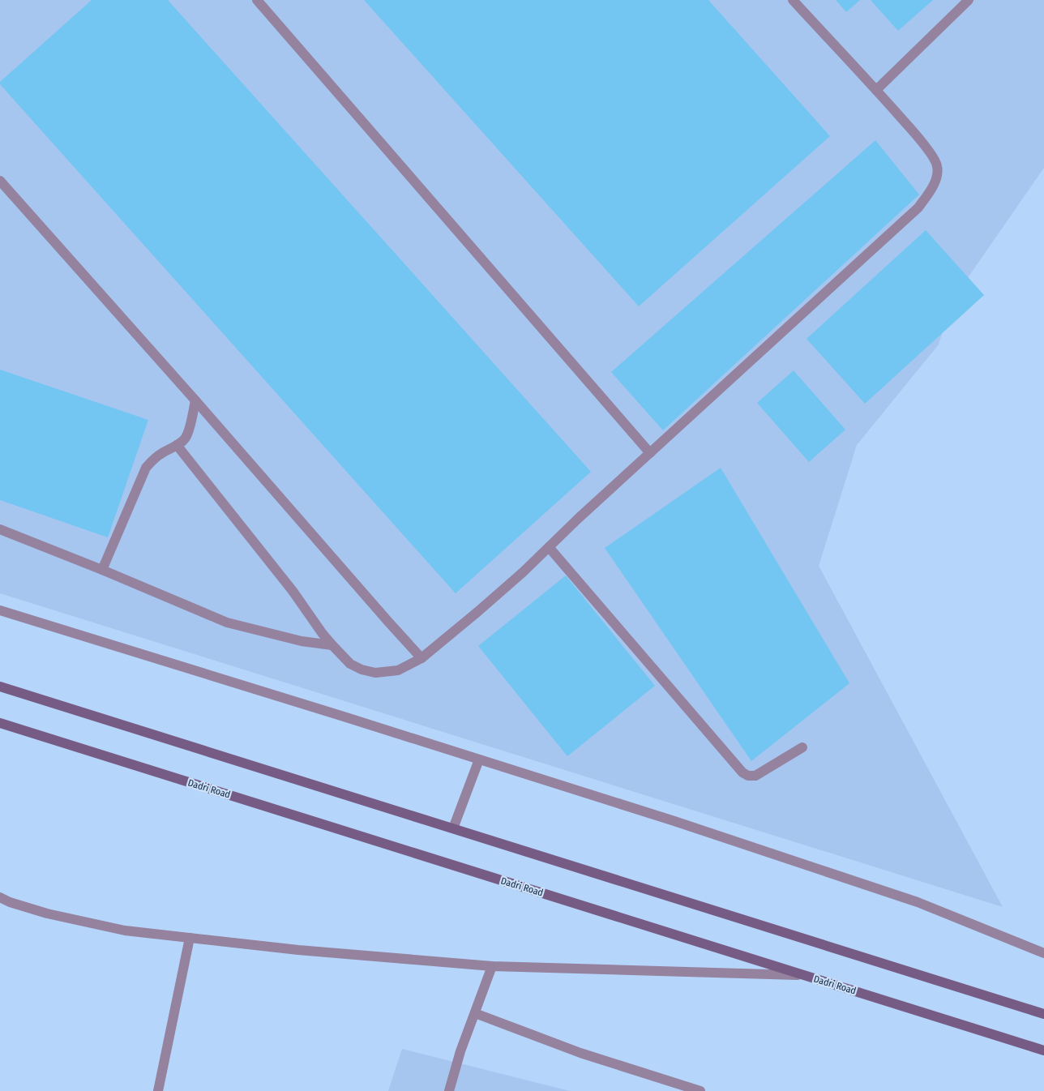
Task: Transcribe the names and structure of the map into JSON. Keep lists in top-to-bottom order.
{
  "streets": {
    "main road": ["Dadri Road"]
  }
}
